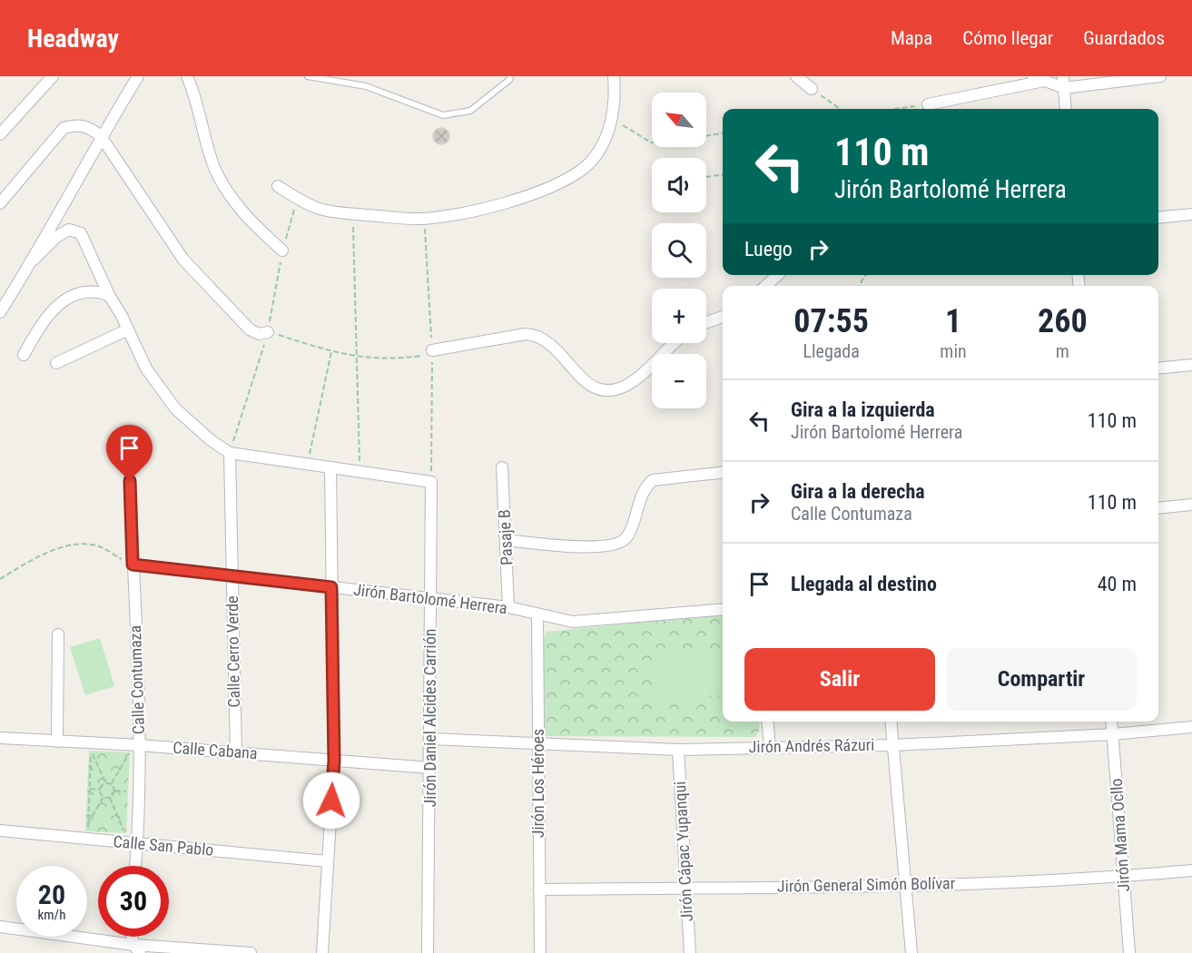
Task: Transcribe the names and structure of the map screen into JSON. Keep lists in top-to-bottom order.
{
  "streets": {
    "street": [
      "Pasaje B",
      "Jirón Bartolomé Herrera",
      "Calle Cerro Verde",
      "Calle Contumaza",
      "Jirón Daniel Alcides Carrión",
      "Jirón Andrés Rázuri",
      "Calle Cabana",
      "Jirón Los Héroes",
      "Jirón Mama Ocllo",
      "Calle San Pablo",
      "Jirón Cápac Yupanqui",
      "Jirón General Simón Bolívar"
    ]
  },
  "crossings": [
    ["Pasaje B", "Jirón Bartolomé Herrera"],
    ["Jirón Bartolomé Herrera", "Calle Cerro Verde"],
    ["Jirón Bartolomé Herrera", "Calle Contumaza"],
    ["Jirón Bartolomé Herrera", "Jirón Daniel Alcides Carrión"],
    ["Jirón Bartolomé Herrera", "Jirón Los Héroes"],
    ["Calle Cerro Verde", "Calle Cabana"],
    ["Calle Contumaza", "Calle Cabana"],
    ["Calle Contumaza", "Calle San Pablo"],
    ["Jirón Daniel Alcides Carrión", "Jirón Andrés Rázuri"],
    ["Jirón Daniel Alcides Carrión", "Calle Cabana"],
    ["Jirón Andrés Rázuri", "Jirón Los Héroes"],
    ["Jirón Andrés Rázuri", "Jirón Mama Ocllo"],
    ["Jirón Andrés Rázuri", "Jirón Cápac Yupanqui"],
    ["Jirón Los Héroes", "Jirón General Simón Bolívar"],
    ["Jirón Mama Ocllo", "Jirón General Simón Bolívar"],
    ["Jirón Cápac Yupanqui", "Jirón General Simón Bolívar"]
  ],
  "north": "top left",
  "page": {
    "header": "Headway",
    "nav": ["Mapa", "Cómo llegar", "Guardados"],
    "map_buttons": ["+", "−"],
    "turn": ["110 m", "Jirón Bartolomé Herrera"],
    "then": "Luego",
    "eta": [
      "07:55",
      "Llegada",
      "1",
      "min",
      "260",
      "m"
    ],
    "list": [
      {
        "name": "Gira a la izquierda",
        "note": "Jirón Bartolomé Herrera",
        "value": "110 m"
      },
      {
        "name": "Gira a la derecha",
        "note": "Calle Contumaza",
        "value": "110 m"
      },
      {
        "name": "Llegada al destino",
        "value": "40 m"
      }
    ],
    "buttons": ["Salir", "Compartir"],
    "speed": "20 km/h",
    "limit": "30"
  }
}
